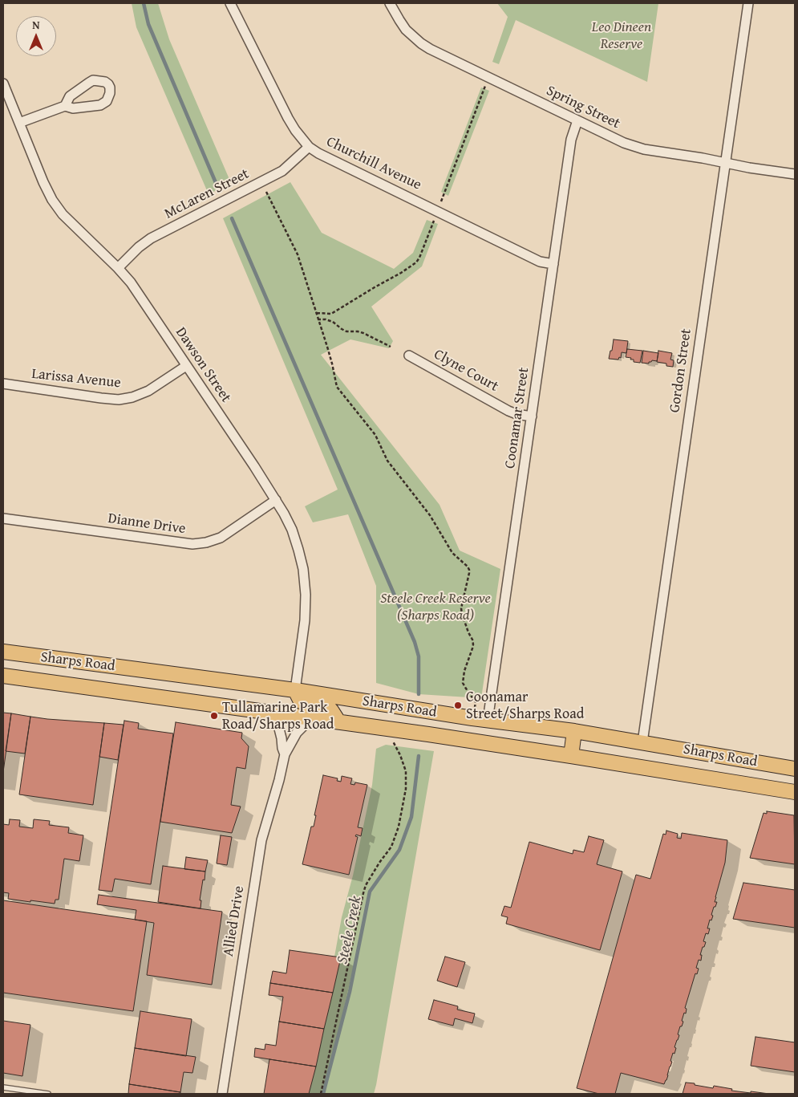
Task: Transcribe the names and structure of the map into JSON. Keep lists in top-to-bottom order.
{
  "streets": {
    "main road": ["Sharps Road"],
    "street": [
      "Spring Street",
      "Churchill Avenue",
      "McLaren Street",
      "Dawson Street",
      "Clyne Court",
      "Gordon Street",
      "Larissa Avenue",
      "Coonamar Street",
      "Dianne Drive",
      "Allied Drive"
    ]
  },
  "crossings": [
    ["Spring Street", "Gordon Street"],
    ["Spring Street", "Coonamar Street"],
    ["Churchill Avenue", "McLaren Street"],
    ["Churchill Avenue", "Coonamar Street"],
    ["McLaren Street", "Dawson Street"],
    ["Dawson Street", "Larissa Avenue"],
    ["Dawson Street", "Dianne Drive"],
    ["Dawson Street", "Sharps Road"],
    ["Clyne Court", "Coonamar Street"],
    ["Gordon Street", "Sharps Road"],
    ["Coonamar Street", "Sharps Road"],
    ["Sharps Road", "Allied Drive"]
  ],
  "water": ["Steele Creek"],
  "parks": ["Leo Dineen Reserve", "Steele Creek Reserve (Sharps Road)"],
  "places": ["Coonamar Street/Sharps Road", "Tullamarine Park Road/Sharps Road"],
  "north": "top"
}
